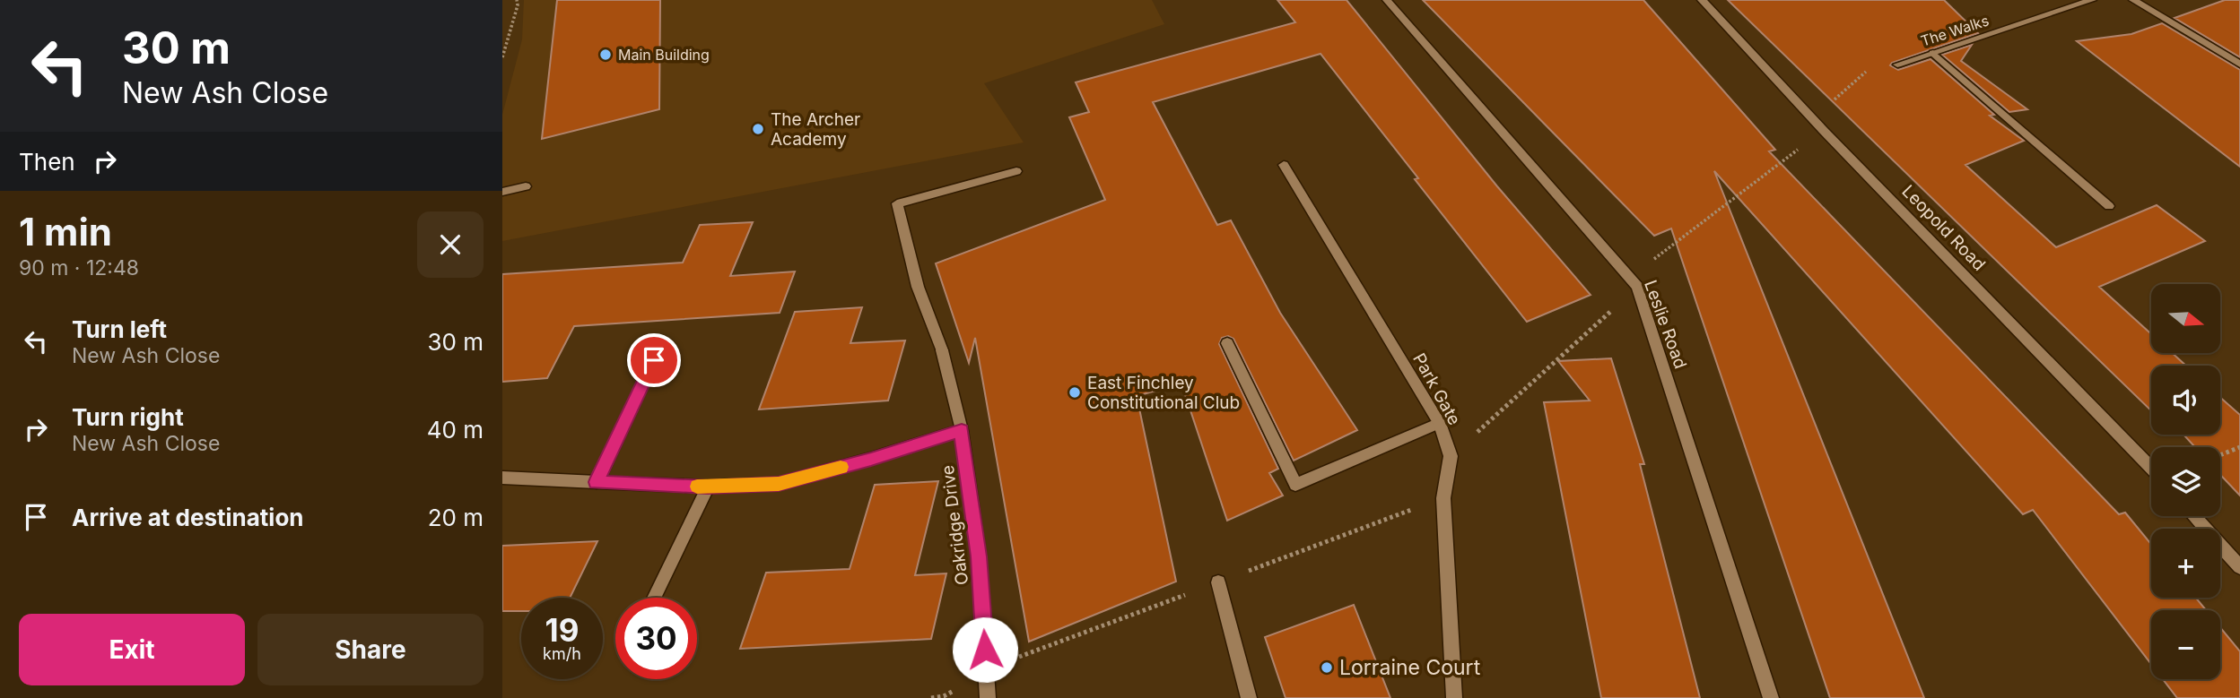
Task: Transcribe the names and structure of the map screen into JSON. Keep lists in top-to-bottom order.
{
  "streets": {
    "street": [
      "The Walks",
      "Leopold Road",
      "Leslie Road",
      "Park Gate",
      "Oakridge Drive"
    ]
  },
  "places": [
    "Main Building",
    "The Archer Academy",
    "East Finchley Constitutional Club",
    "Lorraine Court"
  ],
  "north": "right",
  "page": {
    "turn": ["30 m", "New Ash Close"],
    "then": "Then",
    "heading": ["1 min", "90 m · 12:48"],
    "map_buttons": ["+", "−"],
    "list": [
      {
        "name": "Turn left",
        "note": "New Ash Close",
        "value": "30 m"
      },
      {
        "name": "Turn right",
        "note": "New Ash Close",
        "value": "40 m"
      },
      {
        "name": "Arrive at destination",
        "value": "20 m"
      }
    ],
    "speed": "19 km/h",
    "limit": "30",
    "buttons": ["Exit", "Share"]
  }
}
